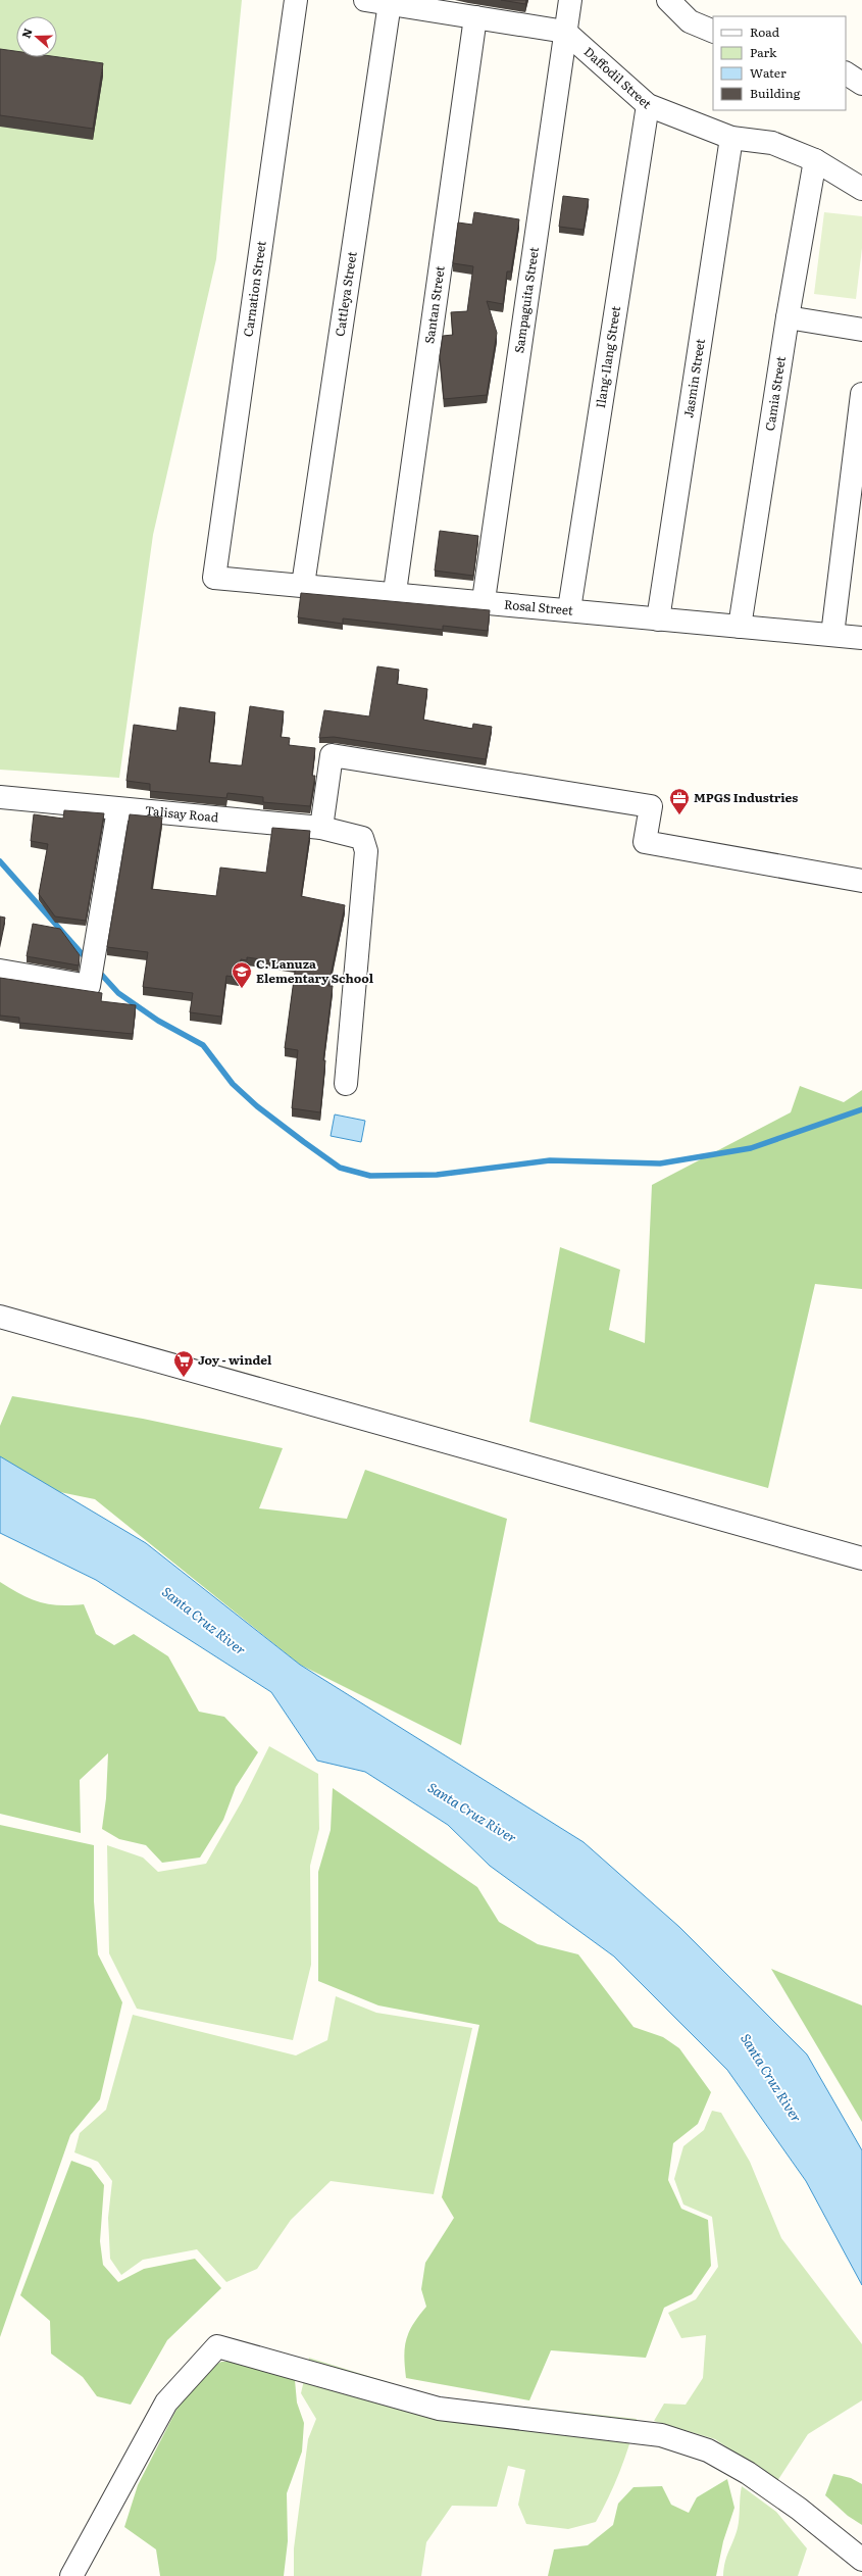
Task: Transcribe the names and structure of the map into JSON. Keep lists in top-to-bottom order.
{
  "streets": {
    "street": [
      "Daffodil Street",
      "Carnation Street",
      "Cattleya Street",
      "Sampaguita Street",
      "Santan Street",
      "Ilang-Ilang Street",
      "Jasmin Street",
      "Camia Street",
      "Rosal Street",
      "Talisay Road"
    ]
  },
  "crossings": [
    ["Daffodil Street", "Sampaguita Street"],
    ["Daffodil Street", "Ilang-Ilang Street"],
    ["Daffodil Street", "Jasmin Street"],
    ["Daffodil Street", "Camia Street"],
    ["Carnation Street", "Rosal Street"],
    ["Cattleya Street", "Rosal Street"],
    ["Sampaguita Street", "Rosal Street"],
    ["Santan Street", "Rosal Street"],
    ["Ilang-Ilang Street", "Rosal Street"],
    ["Jasmin Street", "Rosal Street"],
    ["Camia Street", "Rosal Street"]
  ],
  "water": ["Santa Cruz River"],
  "places": {
    "office": ["MPGS Industries"],
    "school or university": ["C. Lanuza Elementary School"],
    "supermarket": ["Joy - windel"]
  },
  "legend": [
    "Road",
    "Park",
    "Water",
    "Building"
  ],
  "north": "left"
}
